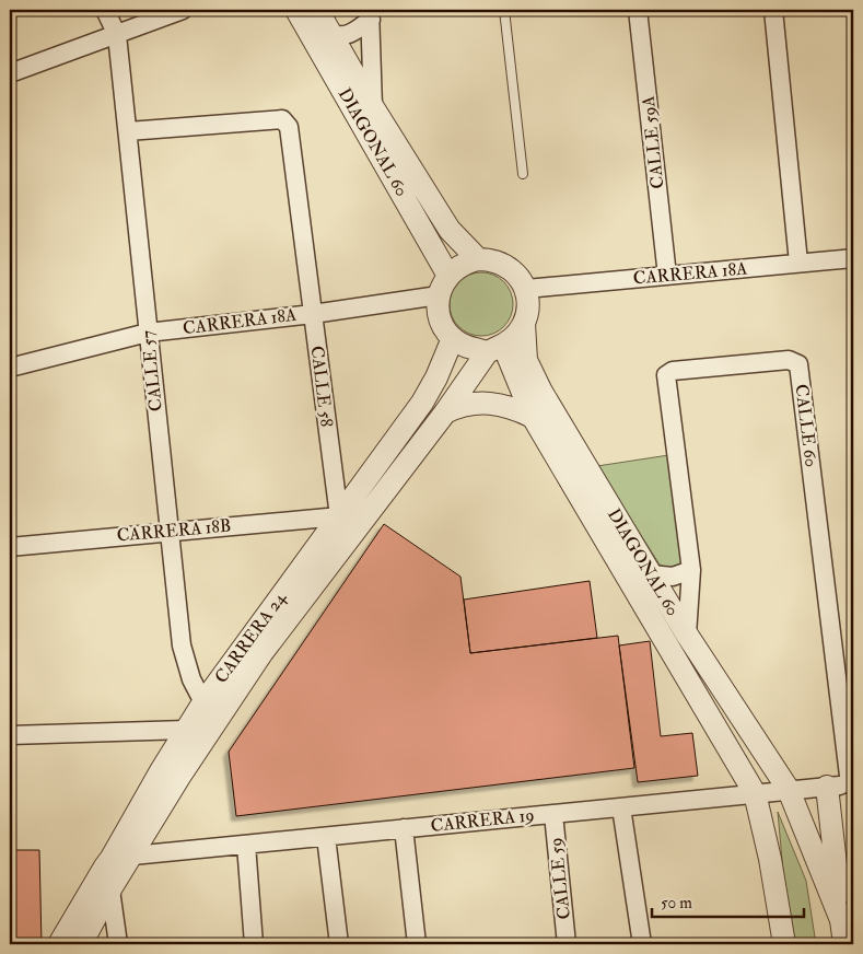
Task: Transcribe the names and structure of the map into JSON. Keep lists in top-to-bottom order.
{
  "streets": {
    "street": [
      "DIAGONAL 60",
      "CALLE 59A",
      "CARRERA 18A",
      "CALLE 57",
      "CALLE 58",
      "CALLE 60",
      "CARRERA 18B",
      "CARRERA 24",
      "CARRERA 19",
      "CALLE 59"
    ]
  },
  "crossings": [
    ["DIAGONAL 60", "CARRERA 18A"],
    ["DIAGONAL 60", "CALLE 60"],
    ["DIAGONAL 60", "CARRERA 24"],
    ["DIAGONAL 60", "CARRERA 19"],
    ["CALLE 59A", "CARRERA 18A"],
    ["CARRERA 18A", "CALLE 57"],
    ["CARRERA 18A", "CALLE 58"],
    ["CARRERA 18A", "CARRERA 24"],
    ["CALLE 57", "CALLE 58"],
    ["CALLE 57", "CARRERA 18B"],
    ["CALLE 57", "CARRERA 24"],
    ["CALLE 58", "CARRERA 18B"],
    ["CALLE 58", "CARRERA 24"],
    ["CALLE 60", "CARRERA 19"],
    ["CARRERA 18B", "CARRERA 24"],
    ["CARRERA 24", "CARRERA 19"],
    ["CARRERA 19", "CALLE 59"]
  ],
  "scale_bar": "50 m"
}
